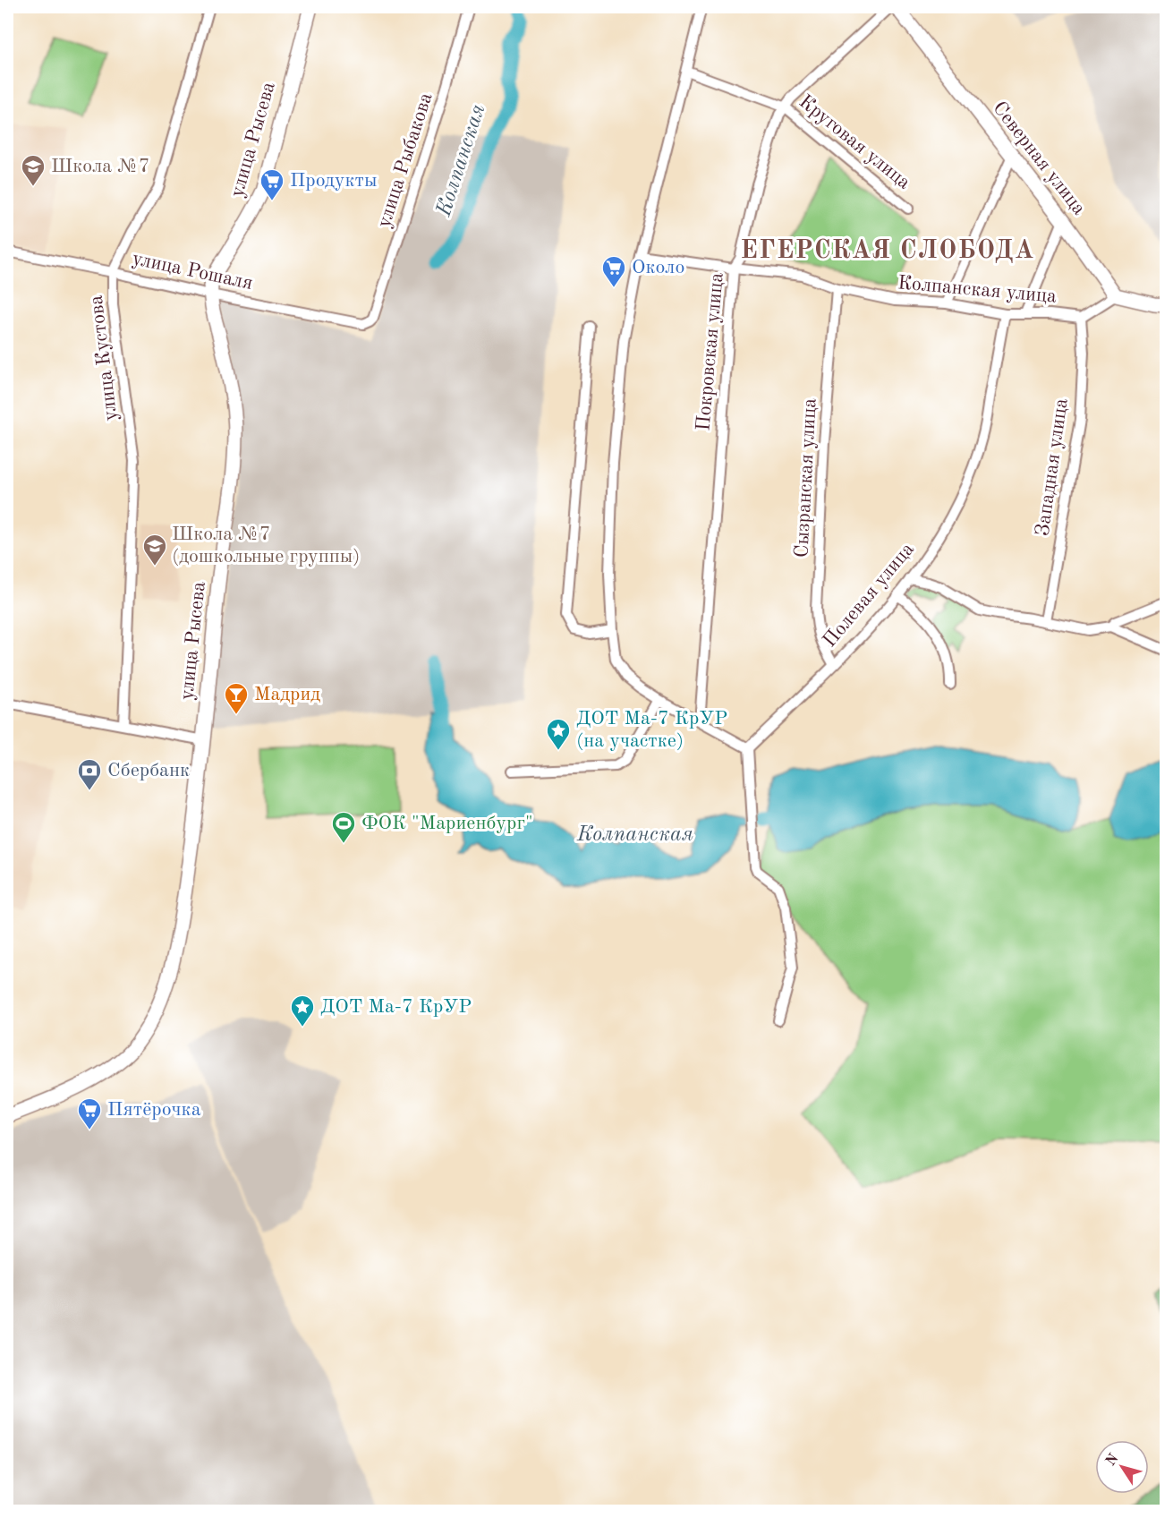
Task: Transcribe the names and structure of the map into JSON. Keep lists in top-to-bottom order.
{
  "streets": {
    "main road": ["улица Рысева", "Северная улица"],
    "street": [
      "Круговая улица",
      "улица Рыбакова",
      "улица Рошаля",
      "Колпанская улица",
      "Покровская улица",
      "улица Кустова",
      "Западная улица",
      "Сызранская улица",
      "Полевая улица"
    ]
  },
  "crossings": [
    ["улица Рысева", "улица Рошаля"],
    ["Круговая улица", "Покровская улица"],
    ["Северная улица", "Колпанская улица"],
    ["улица Рыбакова", "улица Рошаля"],
    ["улица Рошаля", "улица Кустова"],
    ["Колпанская улица", "Покровская улица"],
    ["Колпанская улица", "Западная улица"],
    ["Колпанская улица", "Сызранская улица"],
    ["Колпанская улица", "Полевая улица"],
    ["Сызранская улица", "Полевая улица"]
  ],
  "districts": ["ЕГЕРСКАЯ СЛОБОДА"],
  "water": ["Колпанская"],
  "places": {
    "school or university": ["Школа №7", "Школа №7 (дошкольные группы)"],
    "supermarket": ["Продукты", "Около", "Пятёрочка"],
    "bar": ["Мадрид"],
    "place": ["ДОТ Ма-7 КрУР (на участке)", "ДОТ Ма-7 КрУР"],
    "bank": ["Сбербанк"],
    "sports": ["ФОК \"Мариенбург\""]
  },
  "north": "top left"
}
